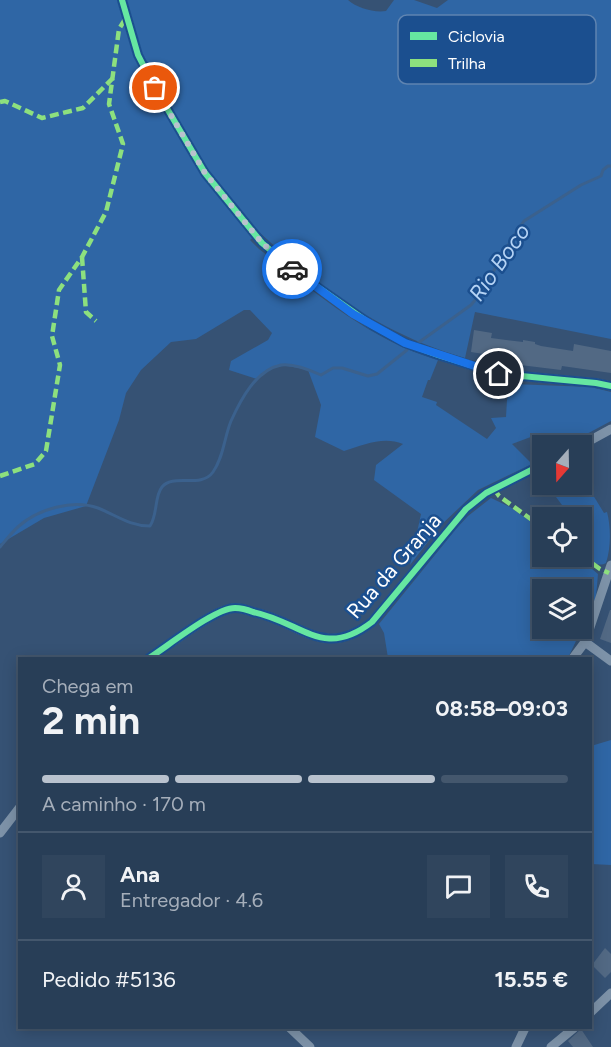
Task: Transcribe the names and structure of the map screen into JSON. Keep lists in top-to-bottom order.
{
  "streets": {
    "street": ["Rua da Granja"]
  },
  "water": ["Rio Boco"],
  "legend": ["Ciclovia", "Trilha"],
  "north": "bottom",
  "page": {
    "heading": ["2 min", "Chega em", "08:58–09:03"],
    "panel": [
      "Ana",
      "Entregador · 4.6",
      "Pedido #5136",
      "15.55 €"
    ],
    "bar": "A caminho · 170 m"
  }
}
